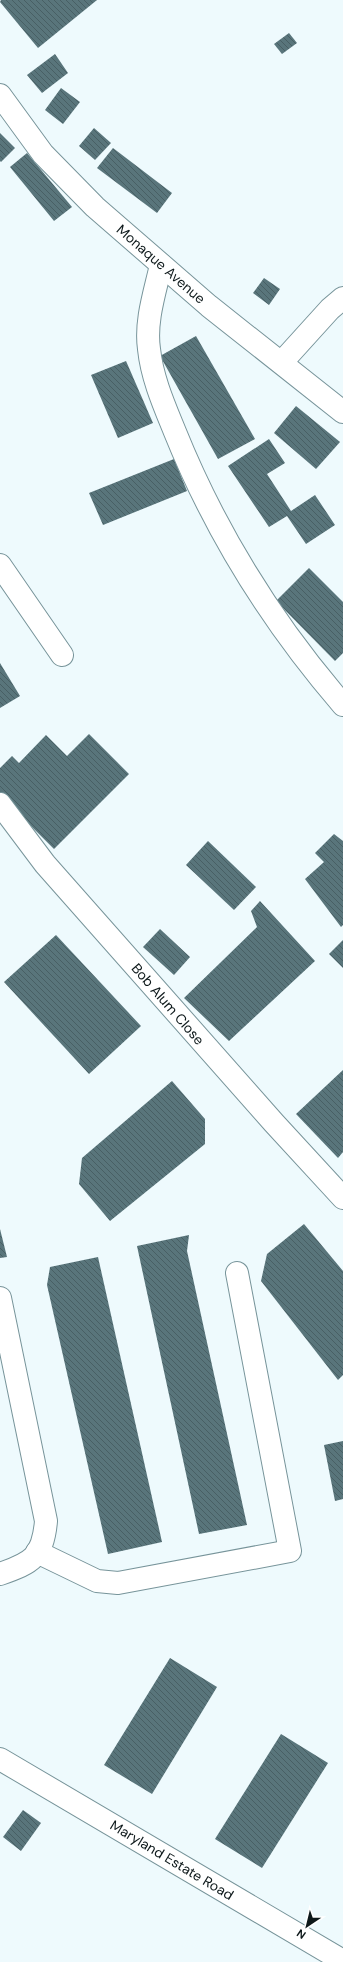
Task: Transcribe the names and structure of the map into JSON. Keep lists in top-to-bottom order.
{
  "streets": {
    "street": ["Monaque Avenue", "Bob Alum Close", "Maryland Estate Road"]
  },
  "north": "bottom left"
}
